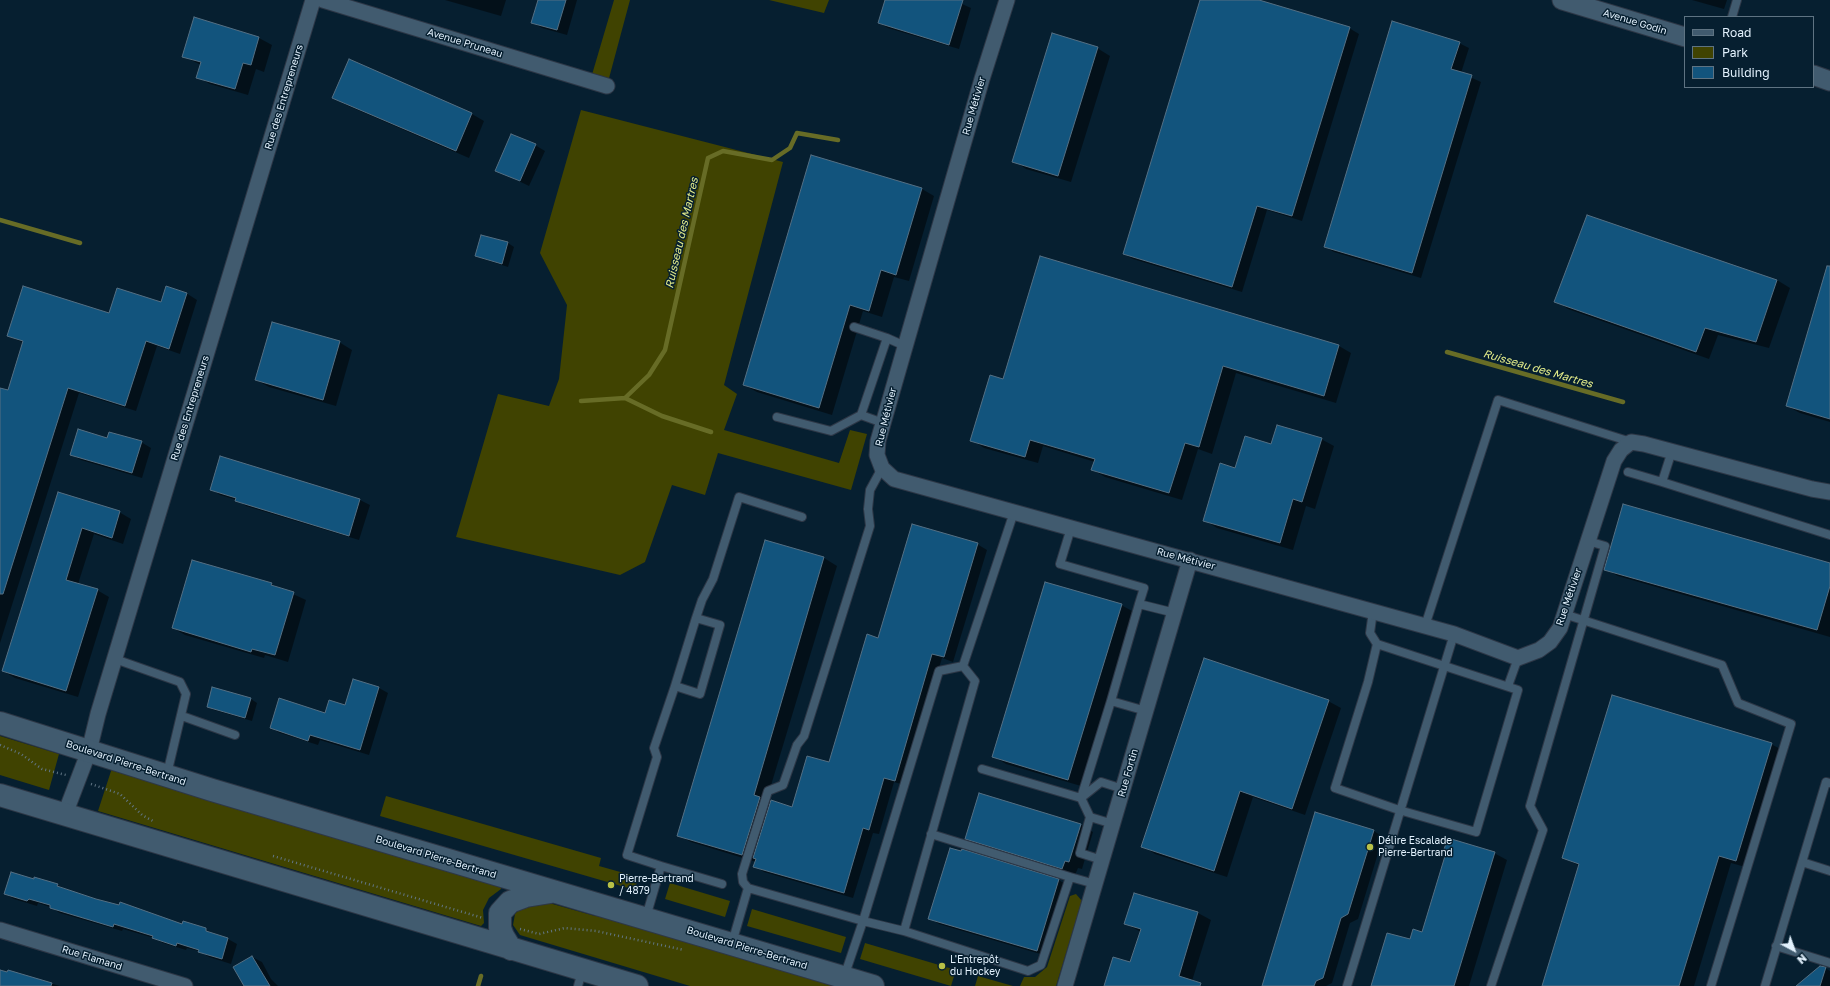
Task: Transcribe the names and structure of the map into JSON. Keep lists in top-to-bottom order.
{
  "streets": {
    "main road": ["Boulevard Pierre-Bertrand"],
    "street": [
      "Avenue Godin",
      "Avenue Pruneau",
      "Rue des Entrepreneurs",
      "Rue Métivier",
      "Rue Fortin",
      "Rue Flamand"
    ]
  },
  "crossings": [
    ["Rue des Entrepreneurs", "Boulevard Pierre-Bertrand"],
    ["Rue Métivier", "Rue Fortin"]
  ],
  "water": ["Ruisseau des Martres"],
  "places": ["Délire Escalade Pierre-Bertrand", "Pierre-Bertrand / 4879", "L'Entrepôt du Hockey"],
  "legend": ["Road", "Park", "Building"],
  "north": "bottom right"
}
